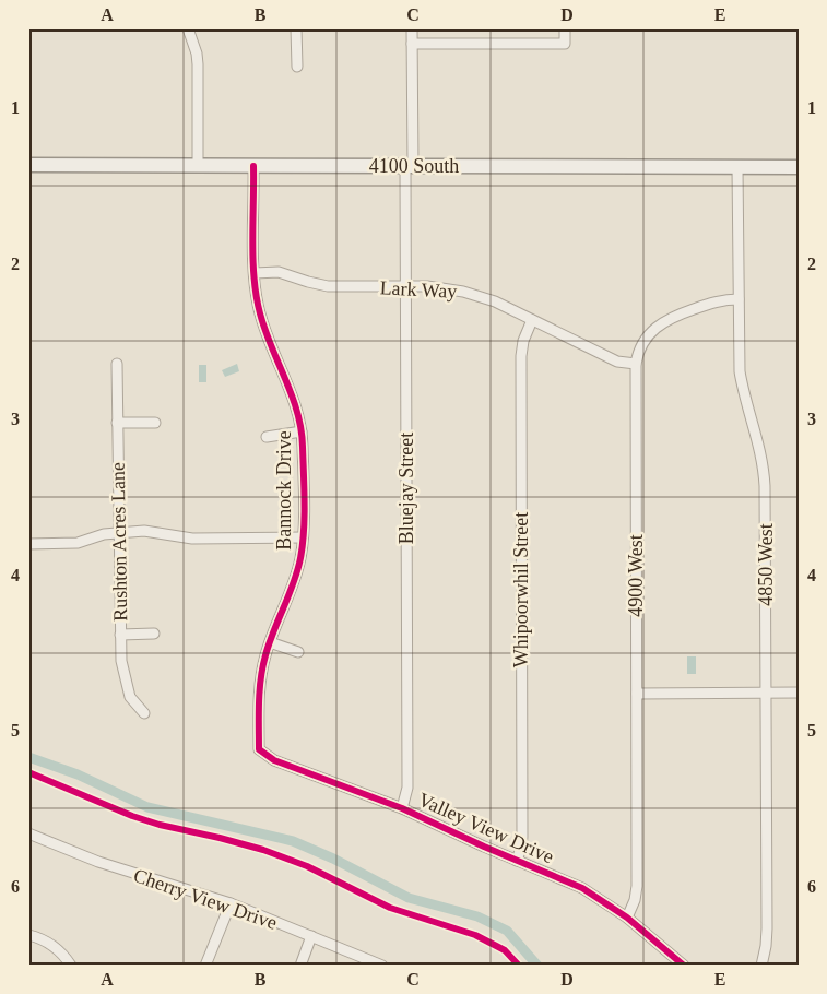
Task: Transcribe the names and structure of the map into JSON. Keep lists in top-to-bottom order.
{
  "streets": {
    "main road": ["4100 South"],
    "street": [
      "Lark Way",
      "Bluejay Street",
      "Bannock Drive",
      "Rushton Acres Lane",
      "4850 West",
      "4900 West",
      "Whipoorwhil Street",
      "Valley View Drive",
      "Cherry View Drive"
    ]
  },
  "crossings": [
    ["4100 South", "Bluejay Street"],
    ["4100 South", "Bannock Drive"],
    ["4100 South", "4850 West"],
    ["Lark Way", "Bluejay Street"],
    ["Lark Way", "Bannock Drive"],
    ["Lark Way", "4900 West"],
    ["Lark Way", "Whipoorwhil Street"],
    ["Bluejay Street", "Valley View Drive"],
    ["Bannock Drive", "Valley View Drive"],
    ["4850 West", "4900 West"],
    ["4900 West", "Valley View Drive"],
    ["Whipoorwhil Street", "Valley View Drive"]
  ],
  "grid": {
    "columns": [
      "A",
      "B",
      "C",
      "D",
      "E"
    ],
    "rows": [
      "1",
      "2",
      "3",
      "4",
      "5",
      "6"
    ]
  }
}
